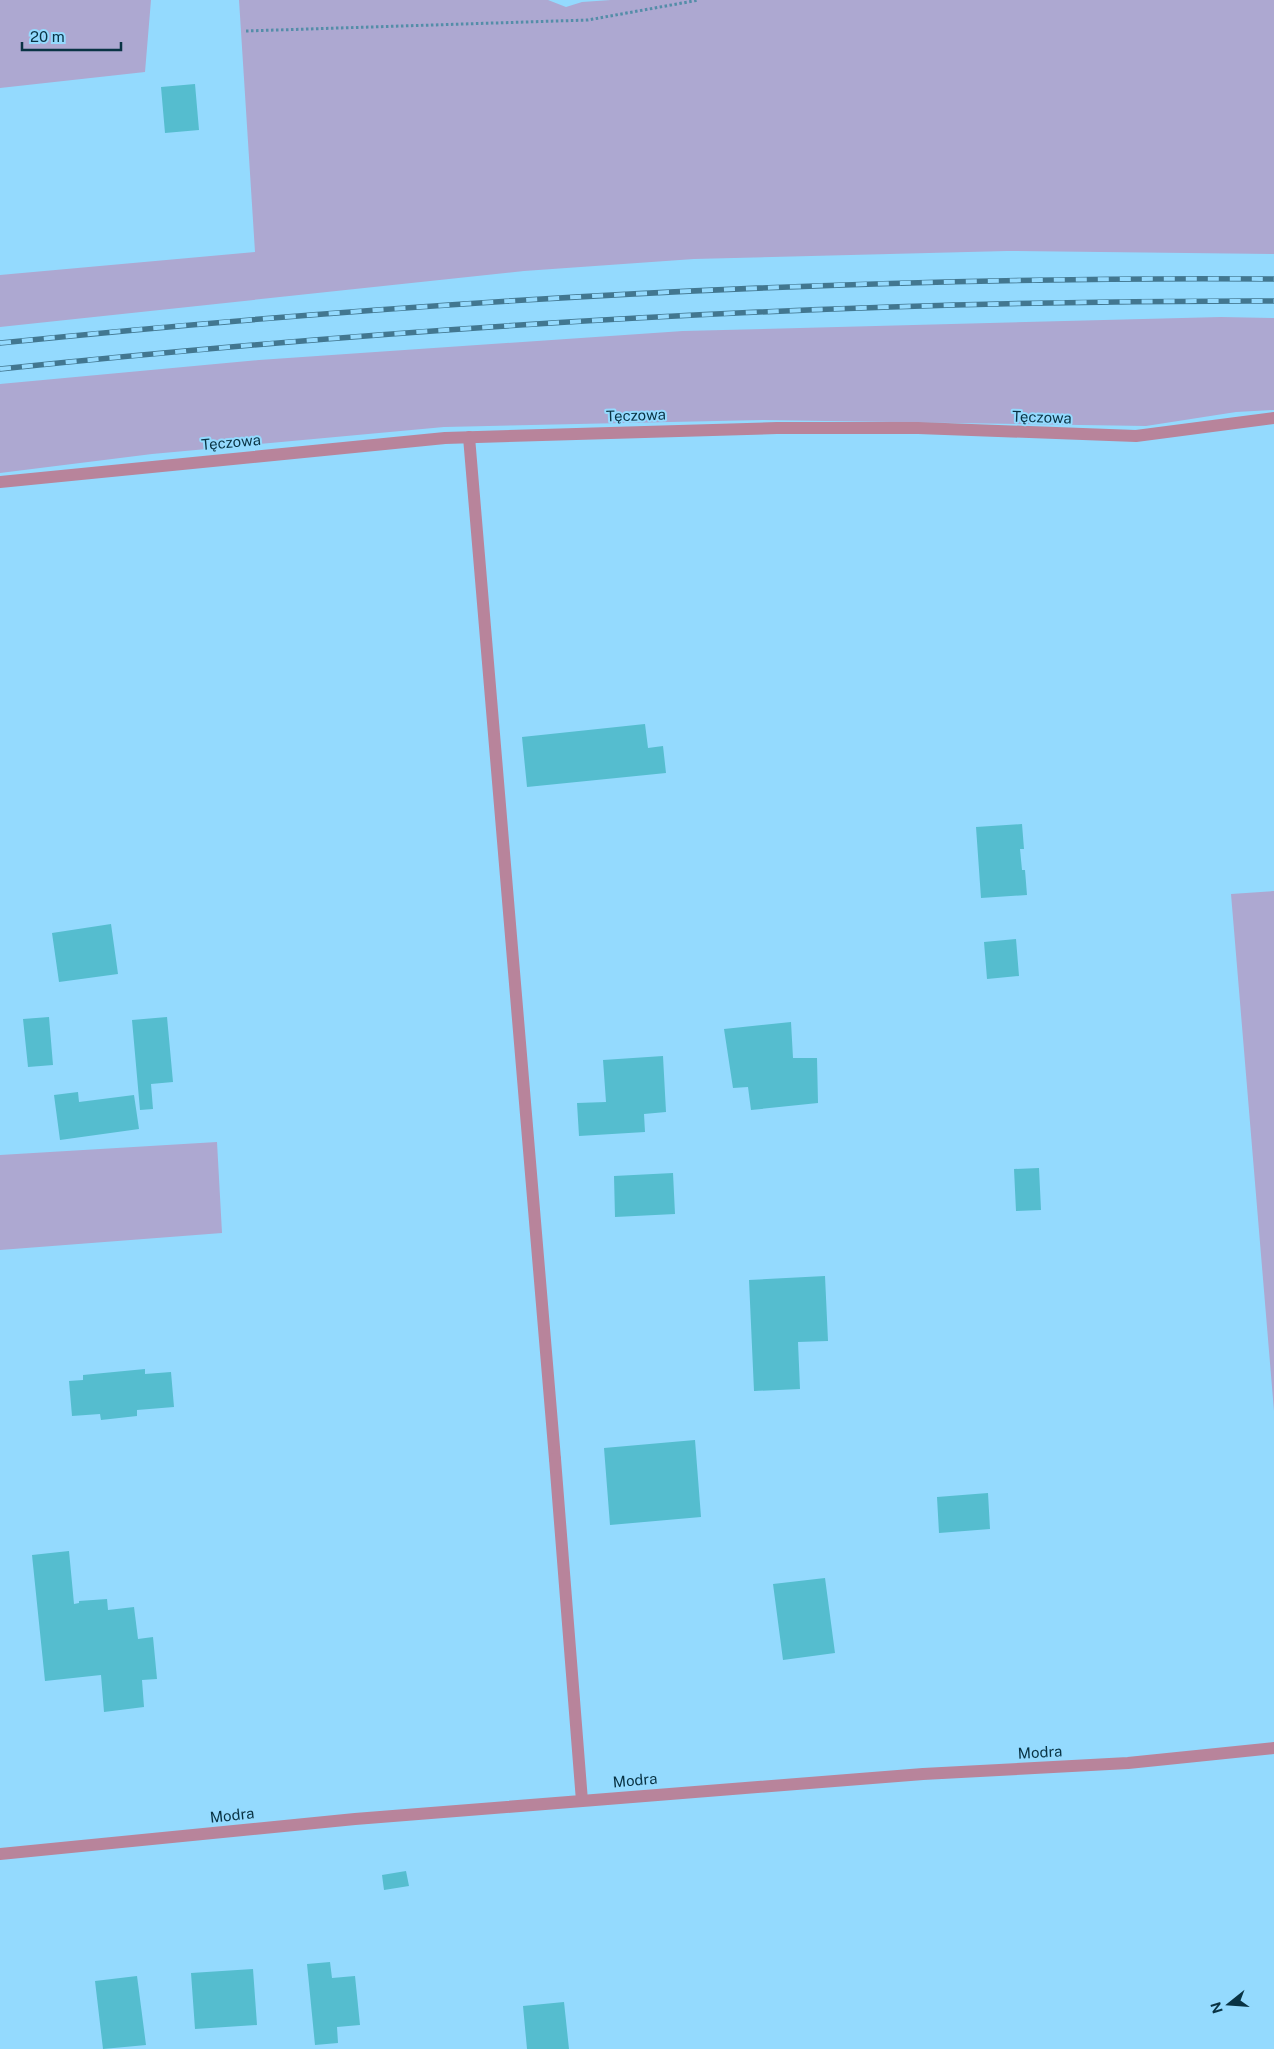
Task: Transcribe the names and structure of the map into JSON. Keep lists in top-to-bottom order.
{
  "streets": {
    "street": ["Tęczowa", "Modra"]
  },
  "scale_bar": "20 m",
  "north": "left"
}
